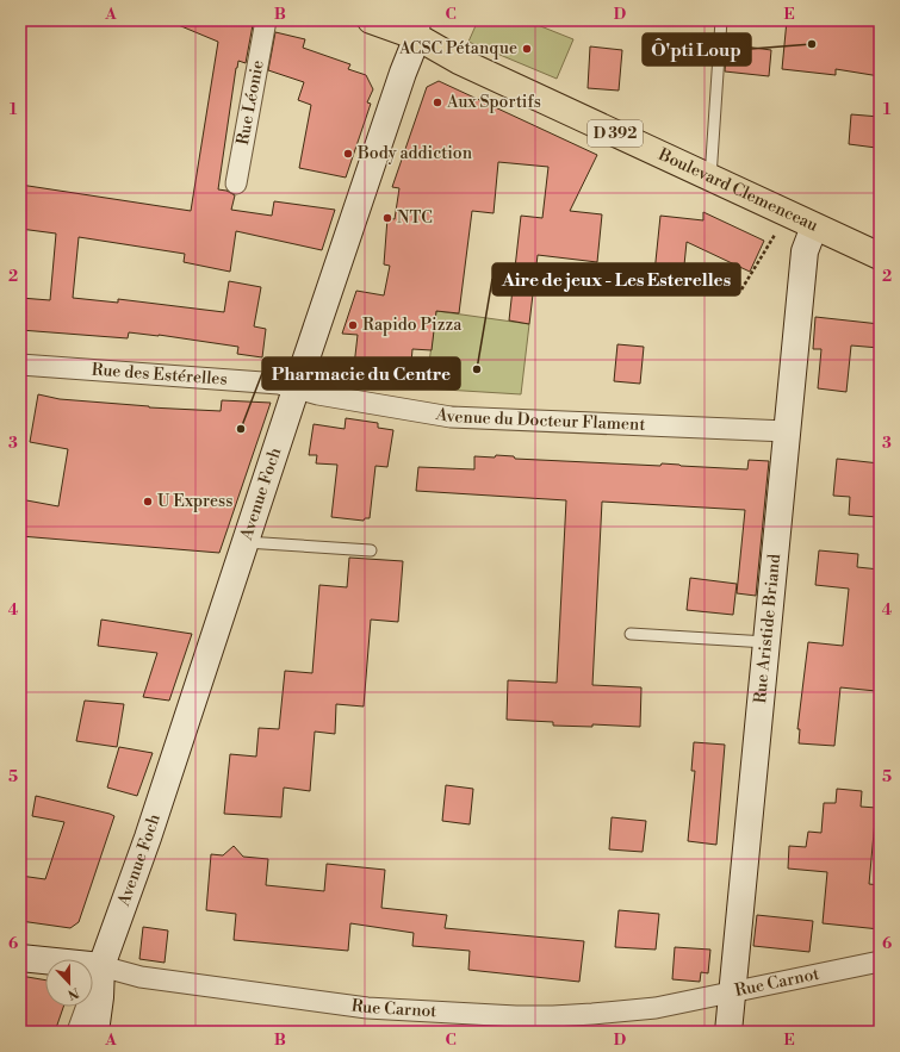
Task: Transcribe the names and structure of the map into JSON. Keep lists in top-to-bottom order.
{
  "streets": {
    "main road": ["D 392", "Boulevard Clemenceau"],
    "street": [
      "Rue Léonie",
      "Rue des Estérelles",
      "Avenue du Docteur Flament",
      "Avenue Foch",
      "Rue Aristide Briand",
      "Rue Carnot"
    ]
  },
  "crossings": [
    ["D 392", "Boulevard Clemenceau"],
    ["D 392", "Avenue Foch"],
    ["Boulevard Clemenceau", "Avenue Foch"],
    ["Boulevard Clemenceau", "Rue Aristide Briand"],
    ["Rue des Estérelles", "Avenue du Docteur Flament"],
    ["Rue des Estérelles", "Avenue Foch"],
    ["Avenue du Docteur Flament", "Avenue Foch"],
    ["Avenue du Docteur Flament", "Rue Aristide Briand"],
    ["Avenue Foch", "Rue Carnot"],
    ["Rue Aristide Briand", "Rue Carnot"]
  ],
  "places": [
    "Ô'pti Loup",
    "ACSC Pétanque",
    "Aux Sportifs",
    "Body addiction",
    "NTC",
    "Rapido Pizza",
    "Aire de jeux - Les Esterelles",
    "Pharmacie du Centre",
    "U Express"
  ],
  "north": "bottom",
  "grid": {
    "columns": [
      "A",
      "B",
      "C",
      "D",
      "E"
    ],
    "rows": [
      "1",
      "2",
      "3",
      "4",
      "5",
      "6"
    ]
  }
}
